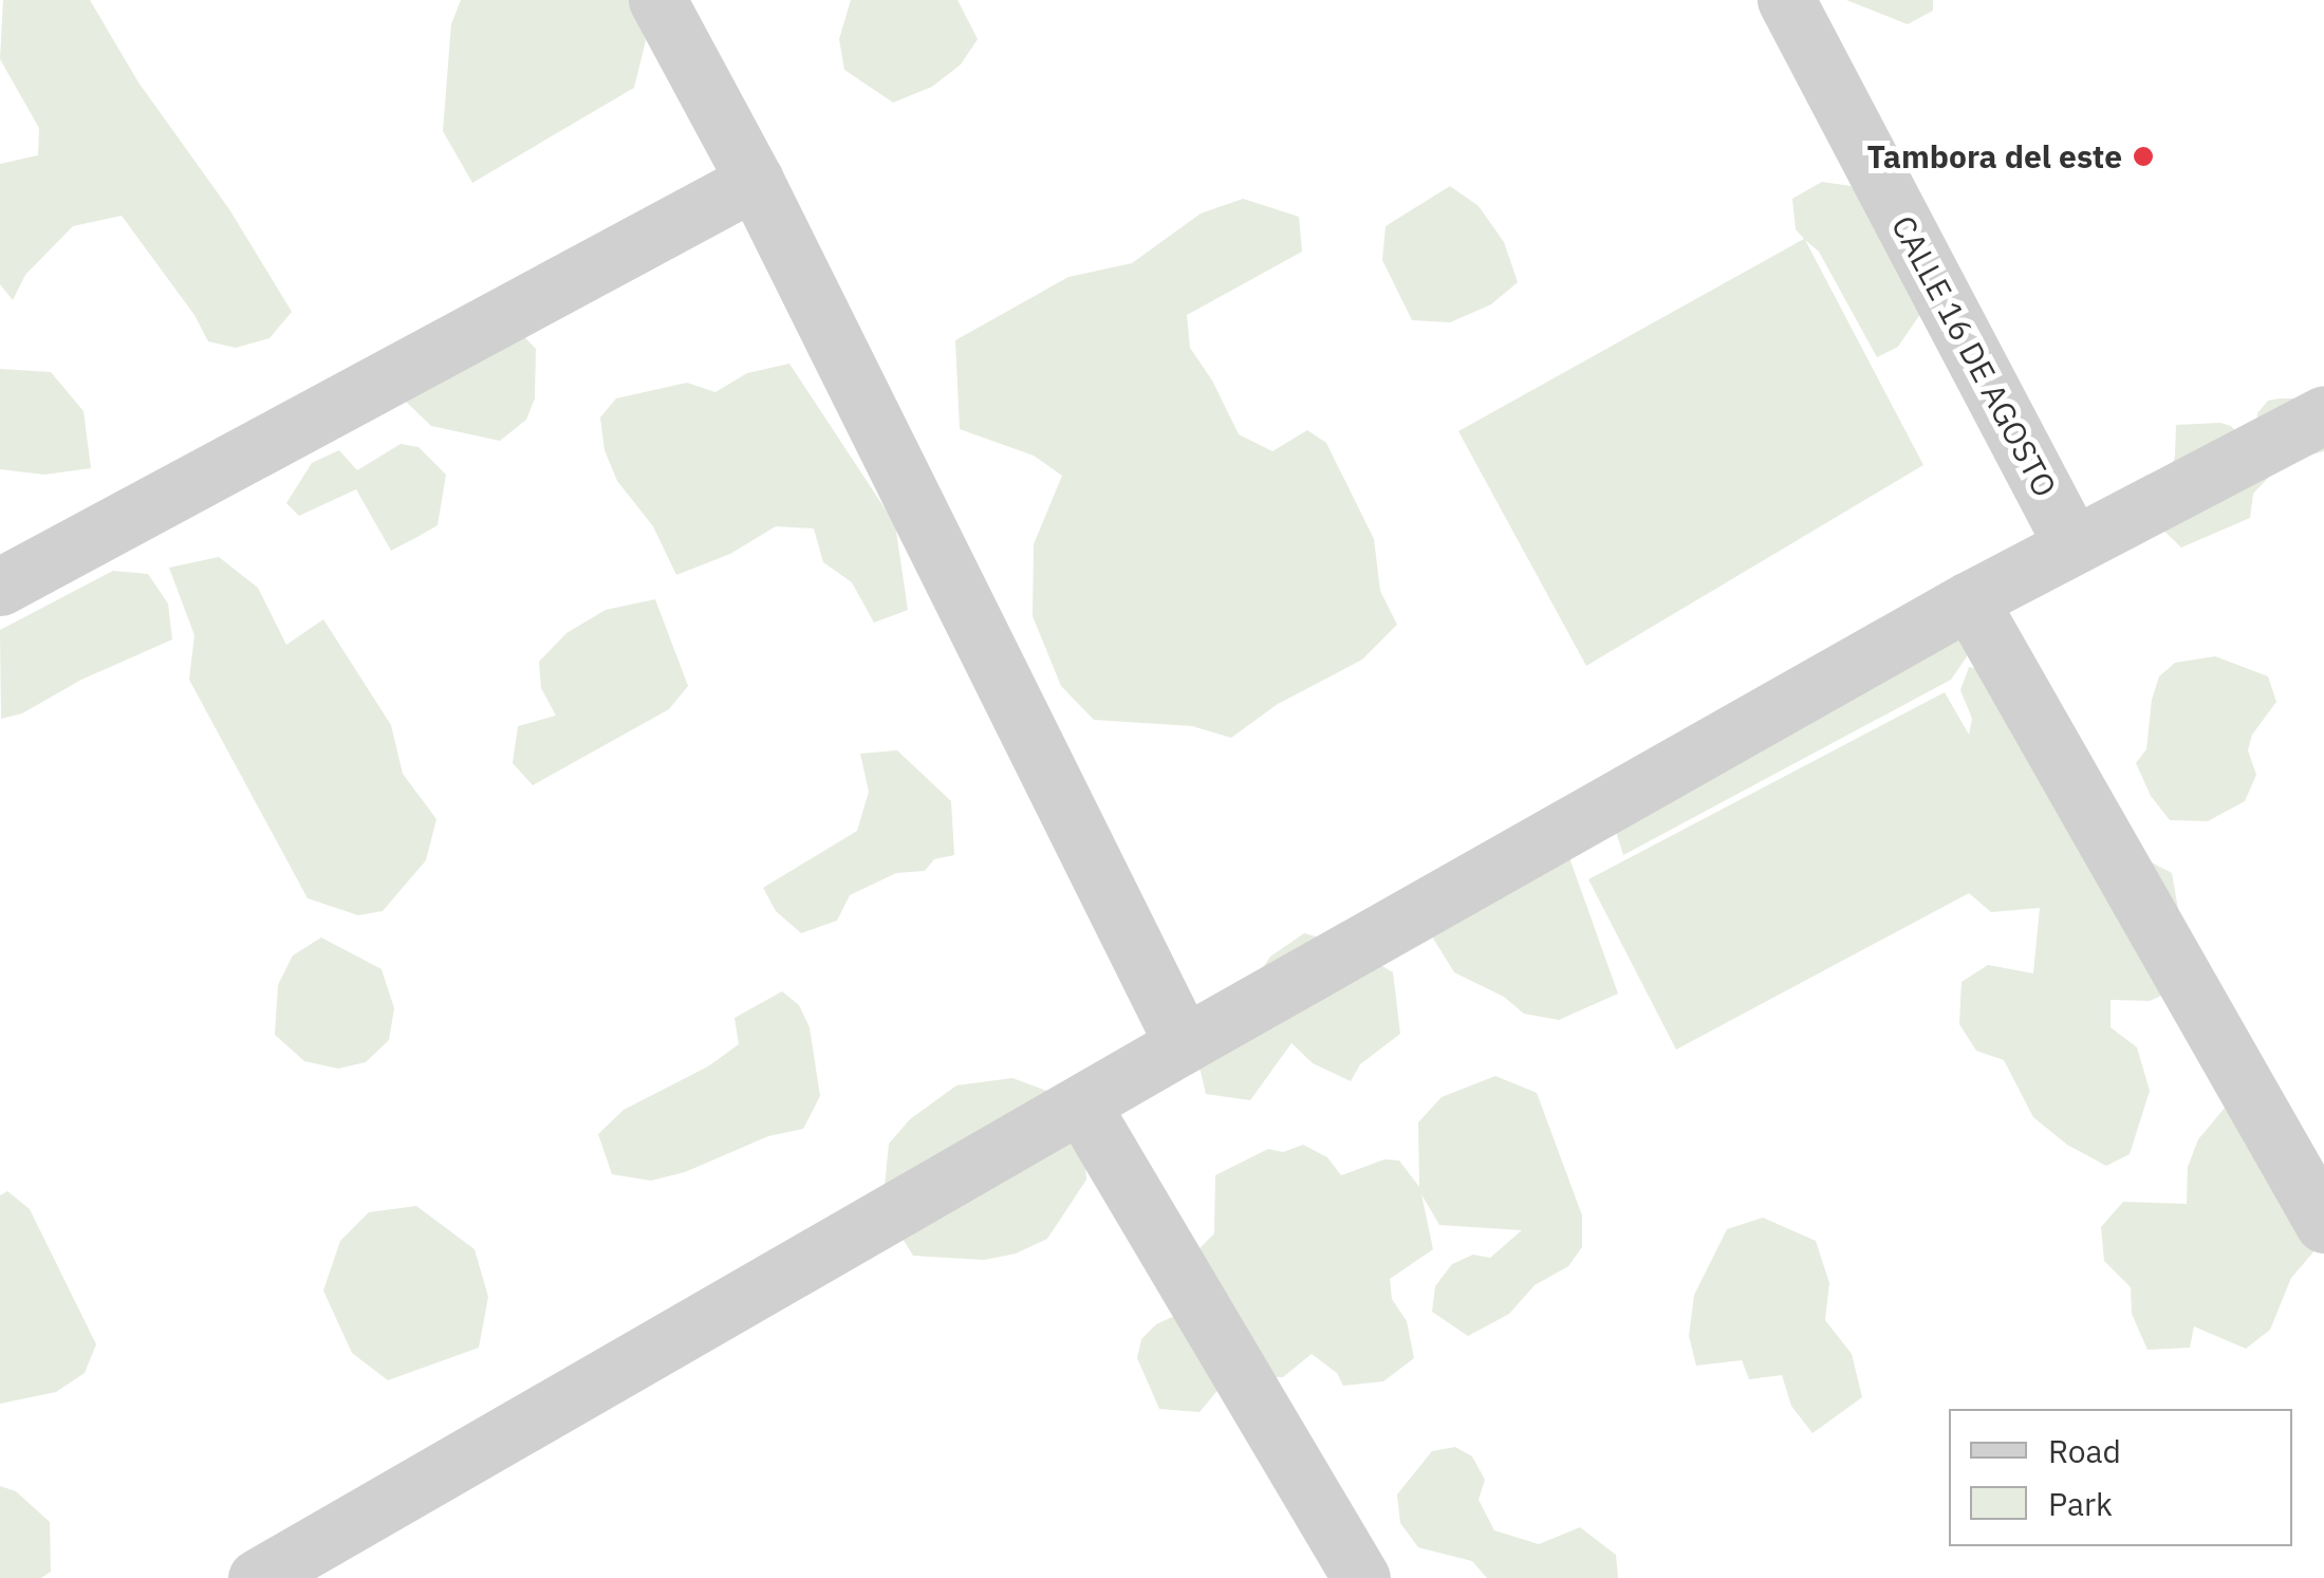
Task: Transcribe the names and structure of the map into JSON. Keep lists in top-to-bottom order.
{
  "streets": {
    "street": ["CALLE 16 DE AGOSTO"]
  },
  "places": ["Tambora del este"],
  "legend": ["Road", "Park"]
}
